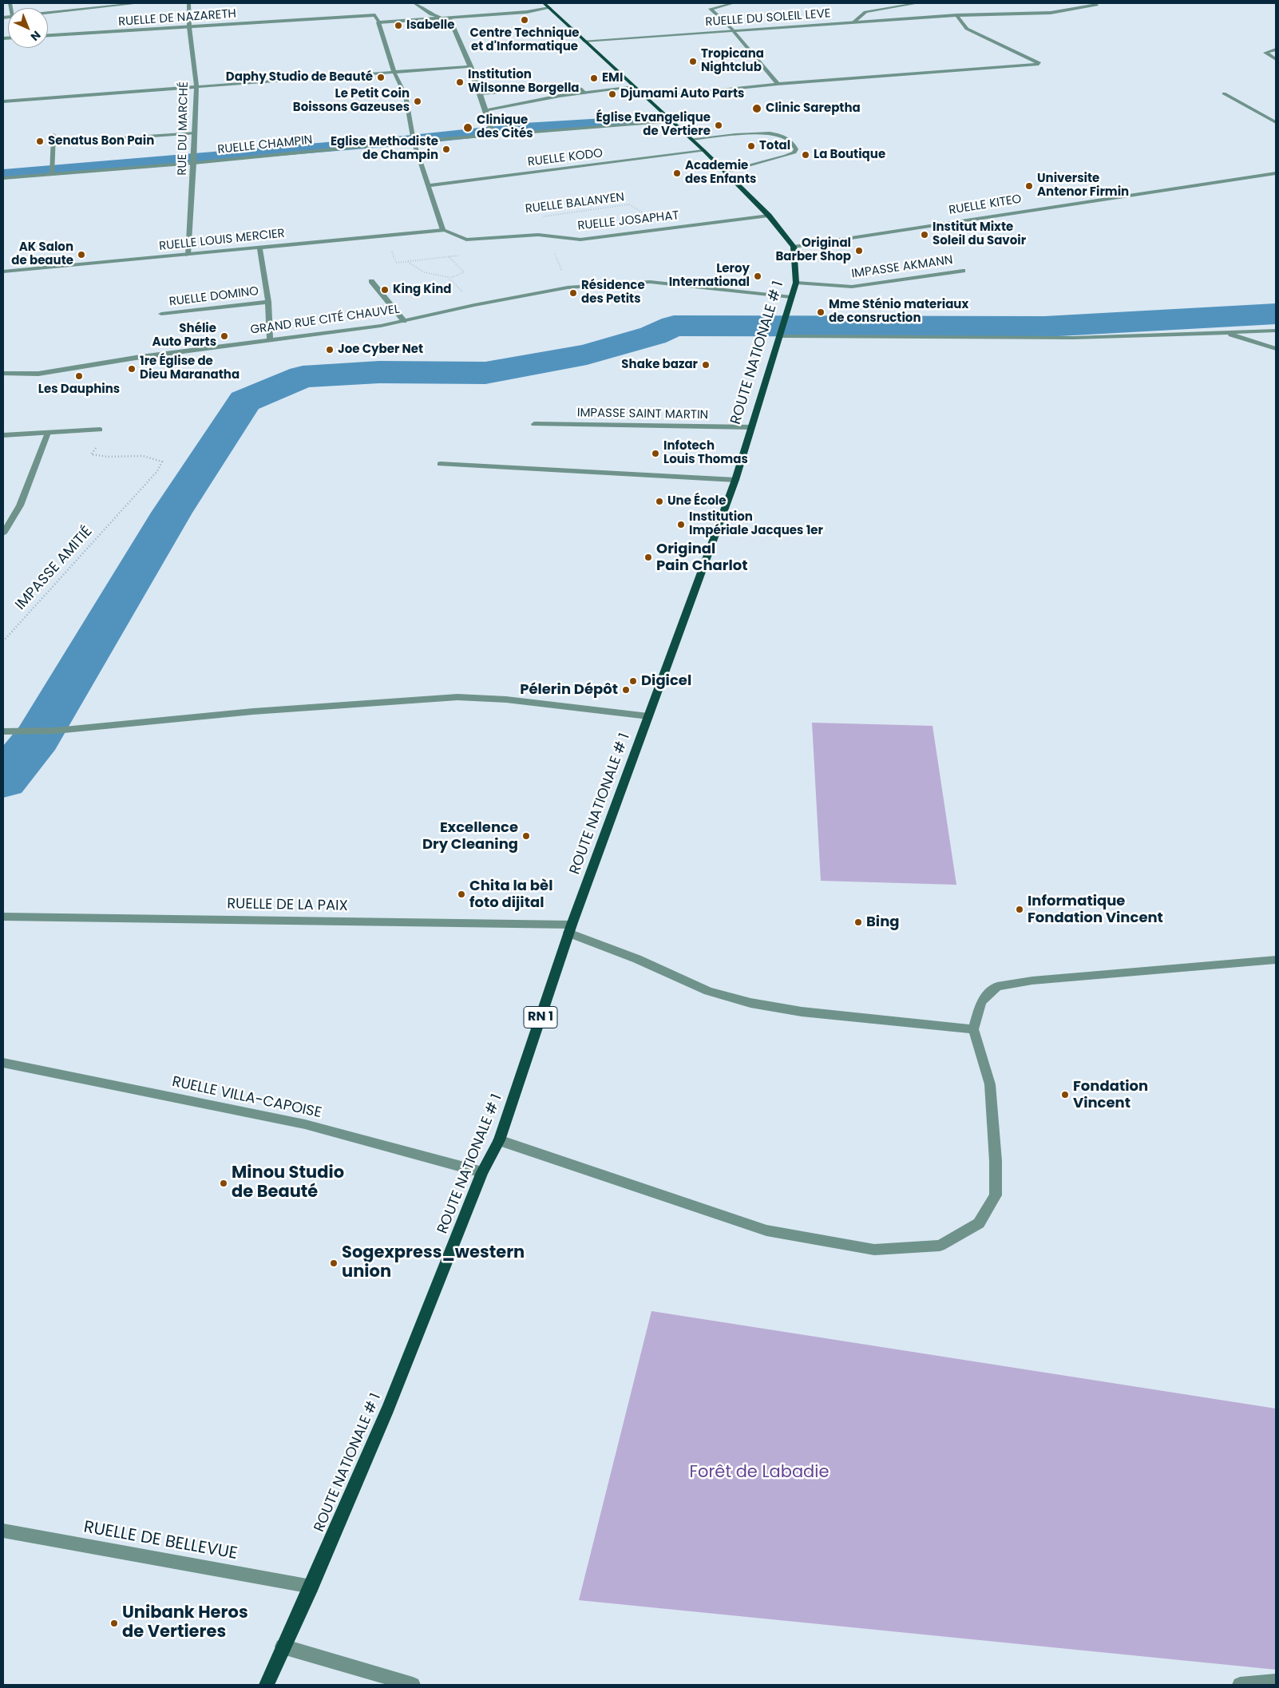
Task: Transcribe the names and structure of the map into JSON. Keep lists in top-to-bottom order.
{
  "streets": {
    "main road": ["ROUTE NATIONALE # 1", "RN 1"],
    "street": [
      "RUELLE DE NAZARETH",
      "RUELLE DU SOLEIL LEVE",
      "RUE DU MARCHÉ",
      "RUELLE CHAMPIN",
      "RUELLE KODO",
      "RUELLE KITEO",
      "RUELLE JOSAPHAT",
      "RUELLE LOUIS MERCIER",
      "IMPASSE AKMANN",
      "RUELLE DOMINO",
      "GRAND RUE CITÉ CHAUVEL",
      "IMPASSE SAINT MARTIN",
      "RUELLE DE LA PAIX",
      "RUELLE VILLA-CAPOISE",
      "RUELLE DE BELLEVUE"
    ],
    "path": ["RUELLE BALANYEN", "IMPASSE AMITIÉ"]
  },
  "crossings": [
    ["RUELLE DE NAZARETH", "RUE DU MARCHÉ"],
    ["RUE DU MARCHÉ", "RUELLE CHAMPIN"],
    ["RUE DU MARCHÉ", "RUELLE LOUIS MERCIER"],
    ["RUELLE KITEO", "ROUTE NATIONALE # 1"],
    ["RUELLE JOSAPHAT", "RUELLE LOUIS MERCIER"],
    ["RUELLE LOUIS MERCIER", "RUELLE DOMINO"],
    ["IMPASSE AKMANN", "ROUTE NATIONALE # 1"],
    ["RUELLE DOMINO", "GRAND RUE CITÉ CHAUVEL"],
    ["GRAND RUE CITÉ CHAUVEL", "ROUTE NATIONALE # 1"],
    ["ROUTE NATIONALE # 1", "IMPASSE SAINT MARTIN"],
    ["ROUTE NATIONALE # 1", "RUELLE DE LA PAIX"],
    ["ROUTE NATIONALE # 1", "RUELLE VILLA-CAPOISE"],
    ["ROUTE NATIONALE # 1", "RUELLE DE BELLEVUE"]
  ],
  "parks": ["Forêt de Labadie"],
  "places": [
    "Centre Technique et d'Informatique",
    "Isabelle",
    "Tropicana Nightclub",
    "Daphy Studio de Beauté",
    "EMI",
    "Institution Wilsonne Borgella",
    "Djumami Auto Parts",
    "Le Petit Coin Boissons Gazeuses",
    "Clinic Sareptha",
    "Église Evangelique de Vertiere",
    "Clinique des Cités",
    "Senatus Bon Pain",
    "Total",
    "Eglise Methodiste de Champin",
    "La Boutique",
    "Academie des Enfants",
    "Universite Antenor Firmin",
    "Institut Mixte Soleil du Savoir",
    "Original Barber Shop",
    "AK Salon de beaute",
    "Leroy International",
    "King Kind",
    "Résidence des Petits",
    "Mme Sténio materiaux de consruction",
    "Shélie Auto Parts",
    "Joe Cyber Net",
    "Shake bazar",
    "1re Église de Dieu Maranatha",
    "Les Dauphins",
    "Infotech Louis Thomas",
    "Une École",
    "Institution Impériale Jacques 1er",
    "Original Pain Charlot",
    "Digicel",
    "Pélerin Dépôt",
    "Excellence Dry Cleaning",
    "Chita la bèl foto dijital",
    "Informatique Fondation Vincent",
    "Bing",
    "Fondation Vincent",
    "Minou Studio de Beauté",
    "Sogexpress_western union",
    "Unibank Heros de Vertieres"
  ],
  "north": "bottom right"
}
